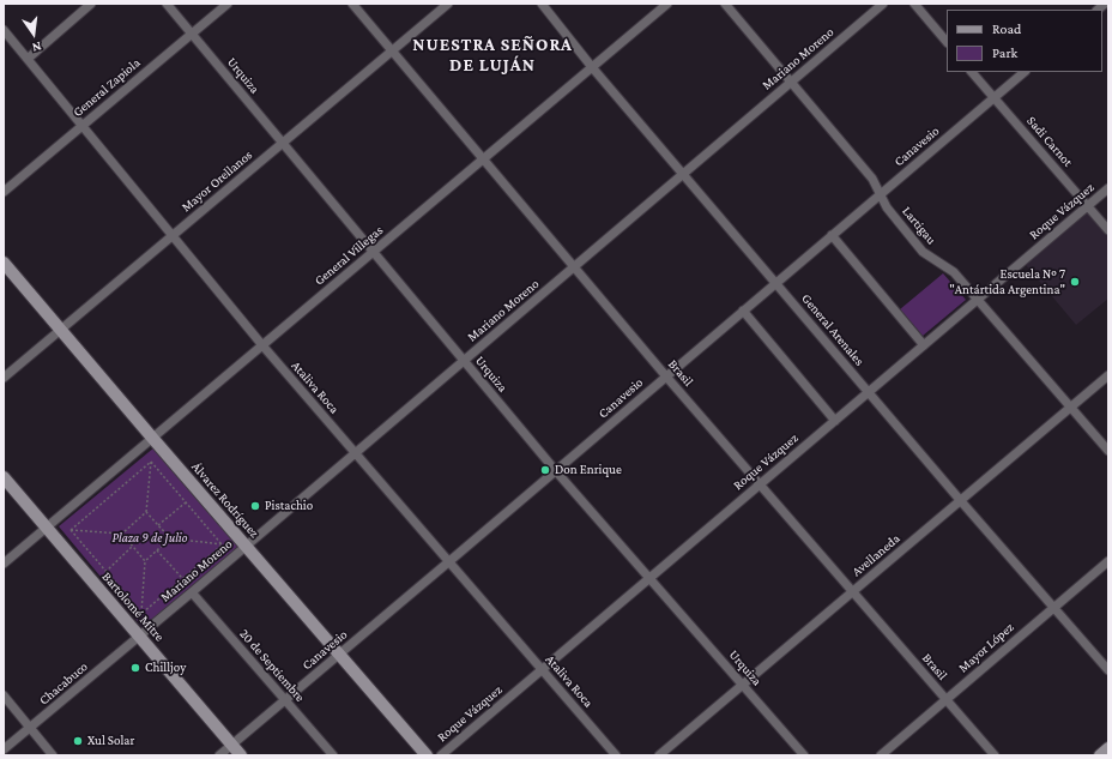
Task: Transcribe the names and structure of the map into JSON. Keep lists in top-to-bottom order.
{
  "streets": {
    "main road": ["Álvarez Rodríguez", "Bartolomé Mitre"],
    "street": [
      "Mariano Moreno",
      "Urquiza",
      "General Zapiola",
      "Sadi Carnot",
      "Canavesio",
      "Mayor Orellanos",
      "Roque Vázquez",
      "Lartigau",
      "General Villegas",
      "General Arenales",
      "Brasil",
      "Ataliva Roca",
      "Avellaneda",
      "Mayor López",
      "20 de Septiembre",
      "Chacabuco"
    ]
  },
  "crossings": [
    ["Mariano Moreno", "Urquiza"],
    ["Mariano Moreno", "Lartigau"],
    ["Mariano Moreno", "General Arenales"],
    ["Mariano Moreno", "Brasil"],
    ["Mariano Moreno", "Ataliva Roca"],
    ["Mariano Moreno", "Álvarez Rodríguez"],
    ["Mariano Moreno", "Bartolomé Mitre"],
    ["Mariano Moreno", "20 de Septiembre"],
    ["Mariano Moreno", "Chacabuco"],
    ["Urquiza", "General Zapiola"],
    ["Urquiza", "Canavesio"],
    ["Urquiza", "Mayor Orellanos"],
    ["Urquiza", "Roque Vázquez"],
    ["Urquiza", "General Villegas"],
    ["Urquiza", "Avellaneda"],
    ["General Zapiola", "Ataliva Roca"],
    ["Sadi Carnot", "Canavesio"],
    ["Sadi Carnot", "Roque Vázquez"],
    ["Canavesio", "Lartigau"],
    ["Canavesio", "General Arenales"],
    ["Canavesio", "Brasil"],
    ["Canavesio", "Ataliva Roca"],
    ["Canavesio", "Álvarez Rodríguez"],
    ["Canavesio", "Bartolomé Mitre"],
    ["Canavesio", "20 de Septiembre"],
    ["Mayor Orellanos", "Brasil"],
    ["Mayor Orellanos", "Ataliva Roca"],
    ["Mayor Orellanos", "Álvarez Rodríguez"],
    ["Roque Vázquez", "Lartigau"],
    ["Roque Vázquez", "General Arenales"],
    ["Roque Vázquez", "Brasil"],
    ["Roque Vázquez", "Ataliva Roca"],
    ["Lartigau", "Avellaneda"],
    ["General Villegas", "General Arenales"],
    ["General Villegas", "Brasil"],
    ["General Villegas", "Ataliva Roca"],
    ["General Villegas", "Álvarez Rodríguez"],
    ["General Villegas", "Bartolomé Mitre"],
    ["General Arenales", "Avellaneda"],
    ["General Arenales", "Mayor López"],
    ["Brasil", "Avellaneda"],
    ["Brasil", "Mayor López"],
    ["Bartolomé Mitre", "Chacabuco"]
  ],
  "districts": ["NUESTRA SEÑORA DE LUJÁN"],
  "parks": ["Plaza 9 de Julio"],
  "places": [
    "Escuela Nº 7 \"Antártida Argentina\"",
    "Don Enrique",
    "Pistachio",
    "Chilljoy",
    "Xul Solar"
  ],
  "legend": ["Road", "Park"],
  "north": "bottom"
}
